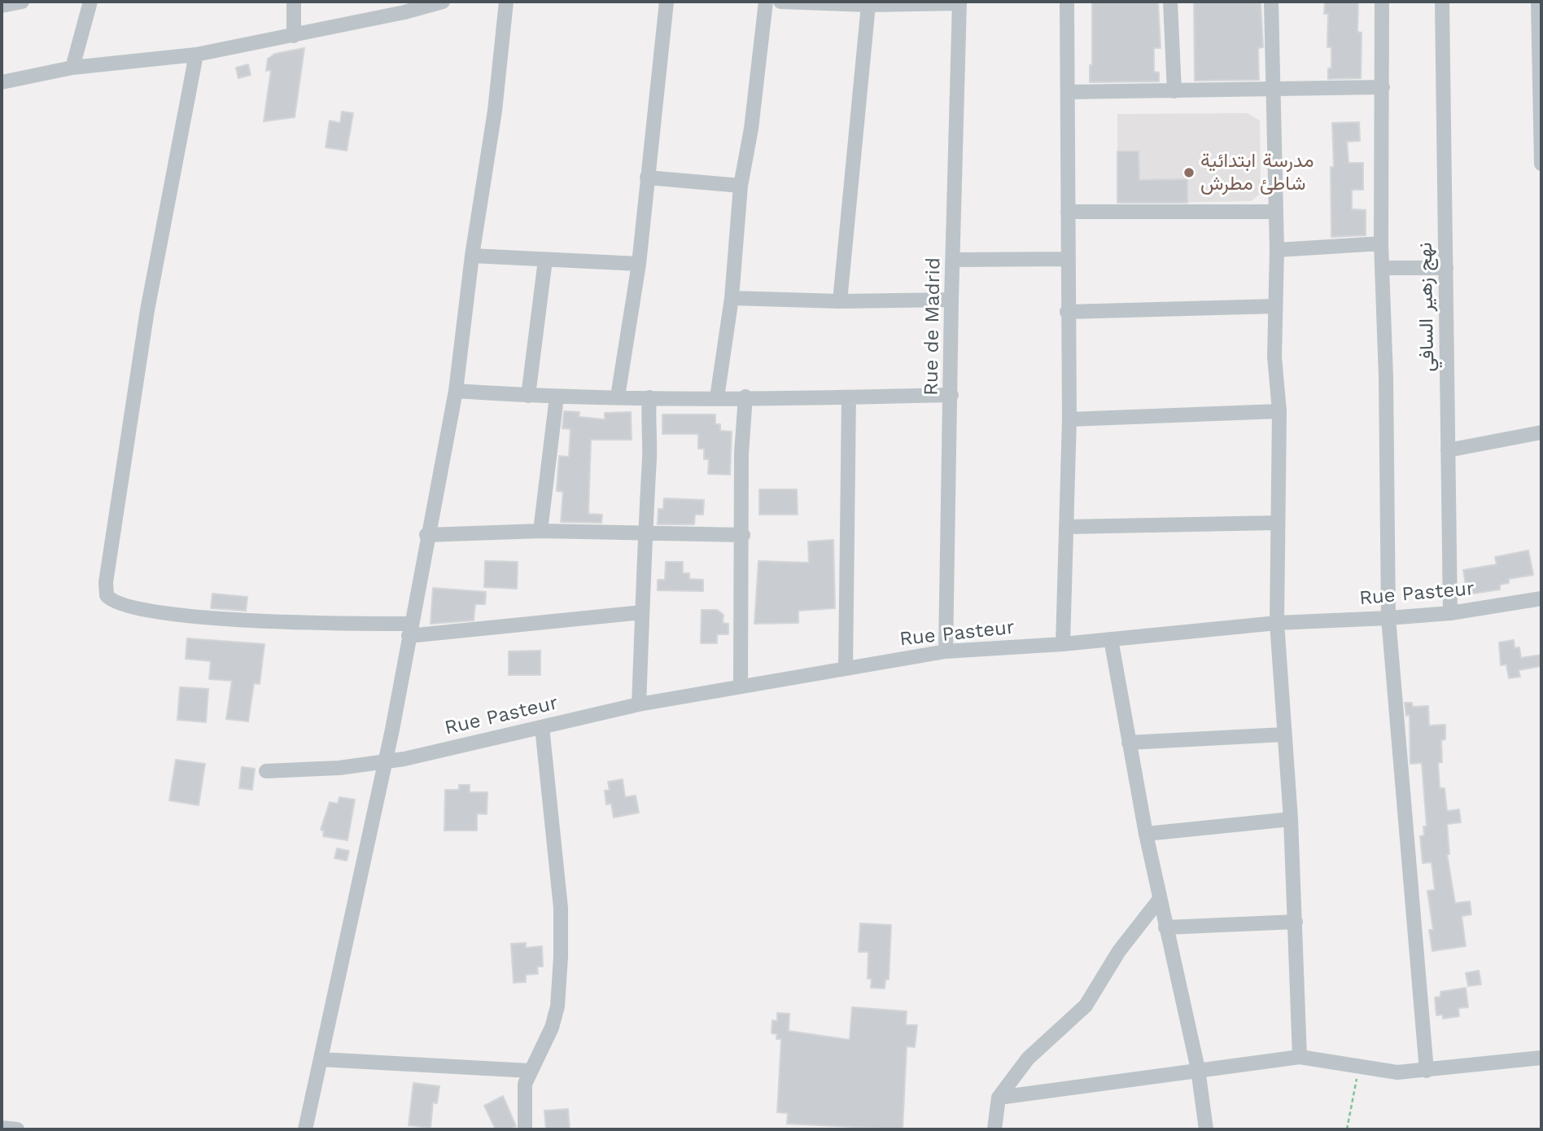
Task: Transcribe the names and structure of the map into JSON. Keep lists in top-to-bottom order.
{
  "streets": {
    "street": ["نهج زهير السافي", "Rue de Madrid", "Rue Pasteur"]
  },
  "crossings": [
    ["نهج زهير السافي", "Rue Pasteur"],
    ["Rue de Madrid", "Rue Pasteur"]
  ],
  "places": ["مدرسة ابتدائية شاطئ مطرش"]
}
